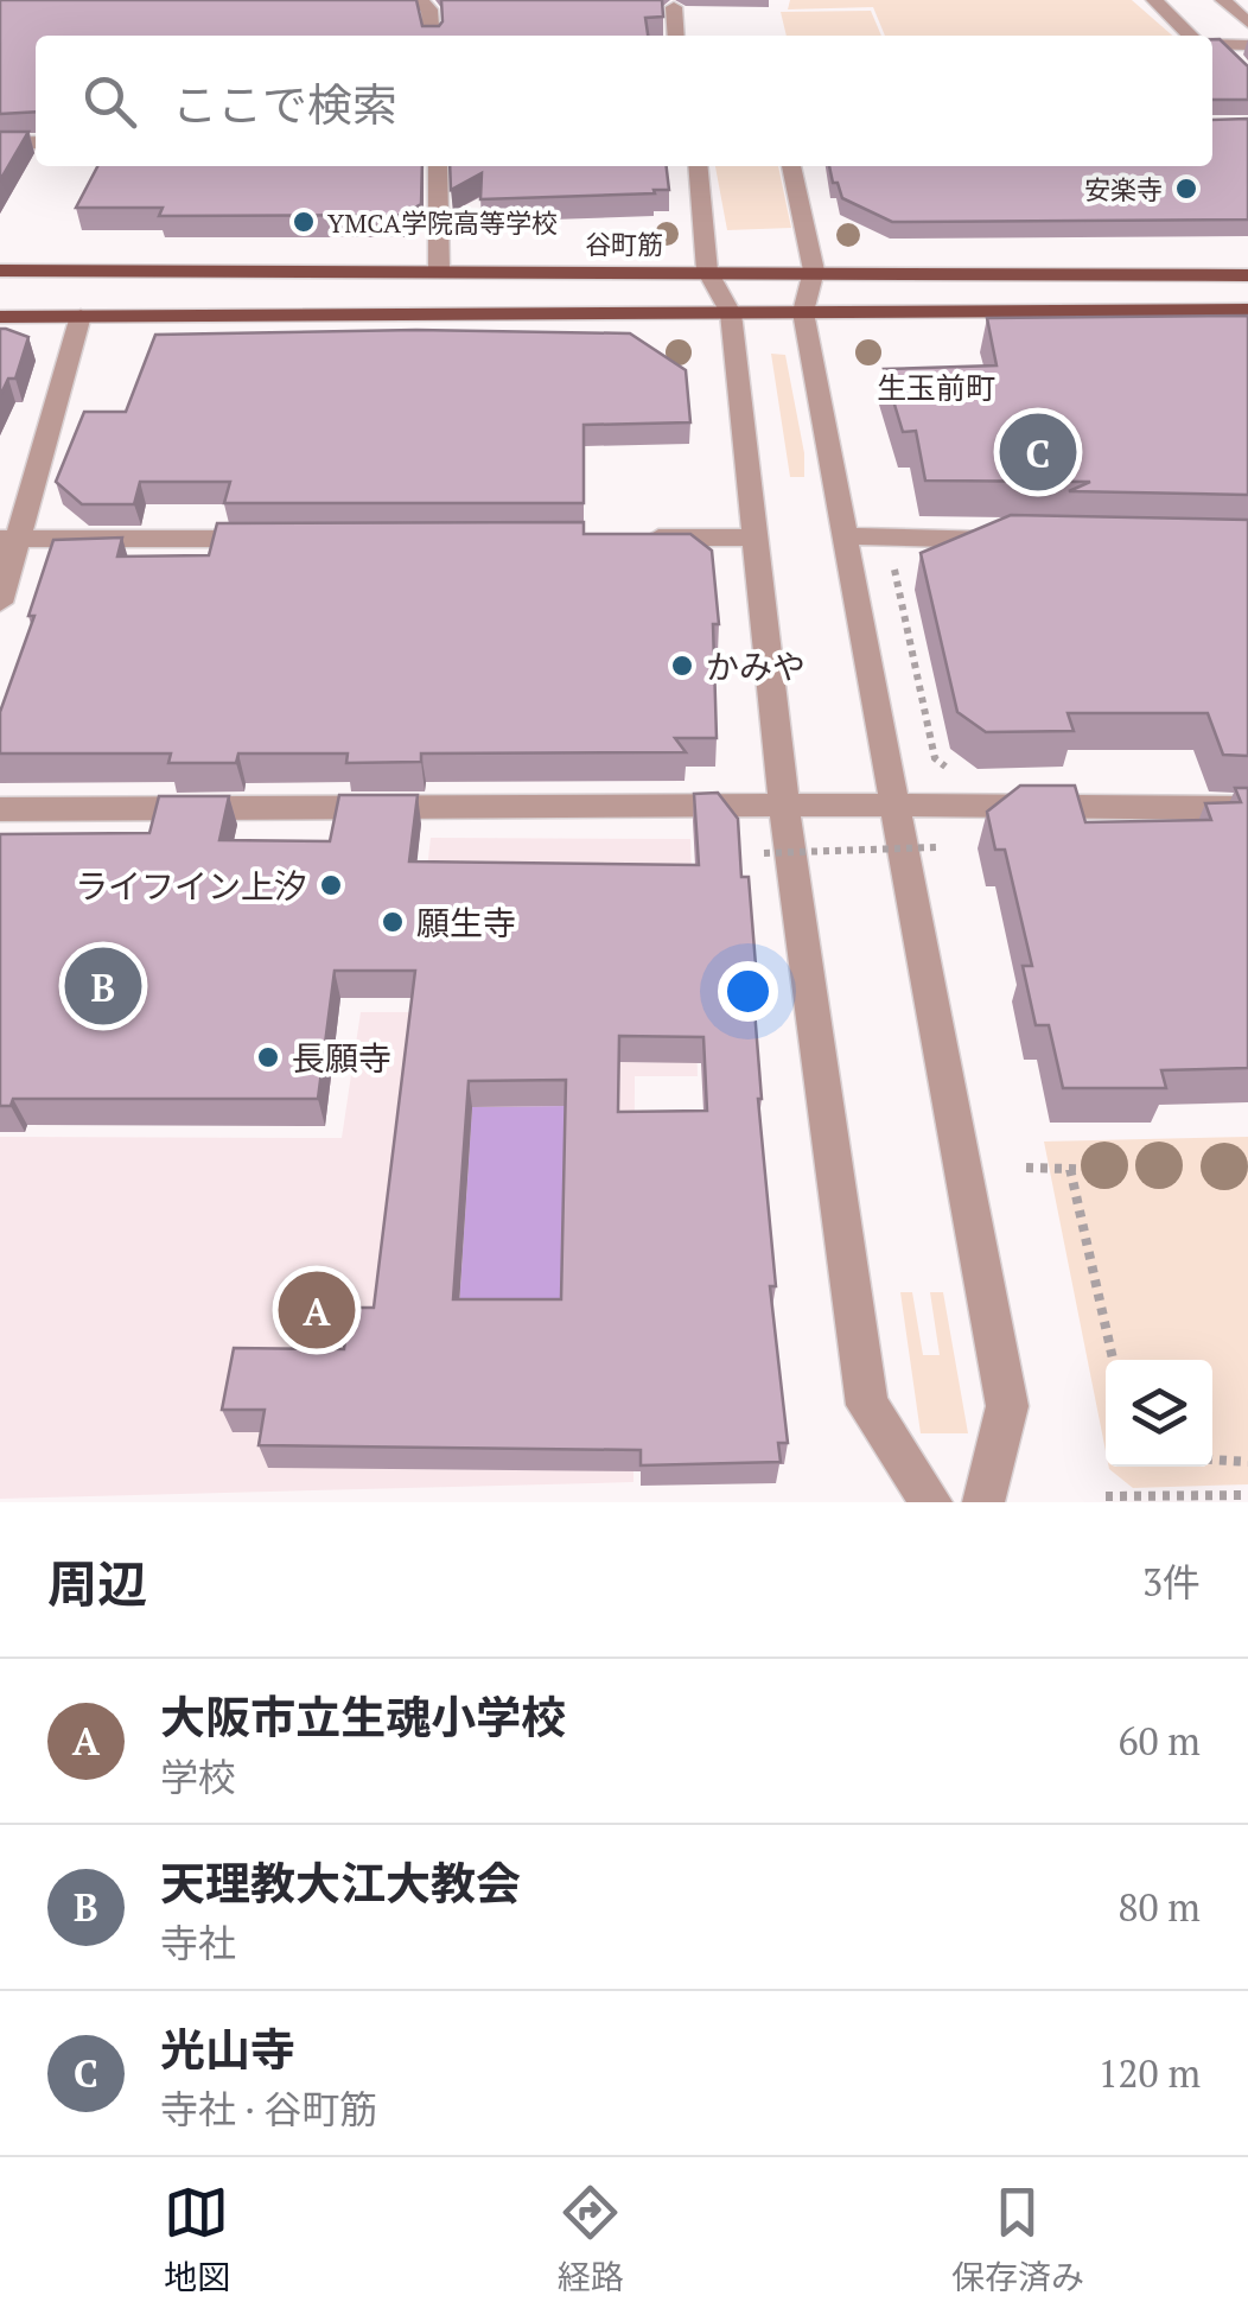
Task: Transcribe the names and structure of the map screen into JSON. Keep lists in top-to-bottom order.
{
  "streets": {
    "main road": ["谷町筋"]
  },
  "districts": ["生玉前町"],
  "places": [
    "安楽寺",
    "YMCA学院高等学校",
    "かみや",
    "ライフイン上汐",
    "願生寺",
    "長願寺"
  ],
  "page": {
    "search": "ここで検索",
    "pins": ["C", "B", "A"],
    "heading": ["周辺", "3件"],
    "list": [
      {
        "mark": "A",
        "name": "大阪市立生魂小学校",
        "note": "学校",
        "value": "60 m"
      },
      {
        "mark": "B",
        "name": "天理教大江大教会",
        "note": "寺社",
        "value": "80 m"
      },
      {
        "mark": "C",
        "name": "光山寺",
        "note": "寺社 · 谷町筋",
        "value": "120 m"
      }
    ],
    "nav": ["地図", "経路", "保存済み"]
  }
}
